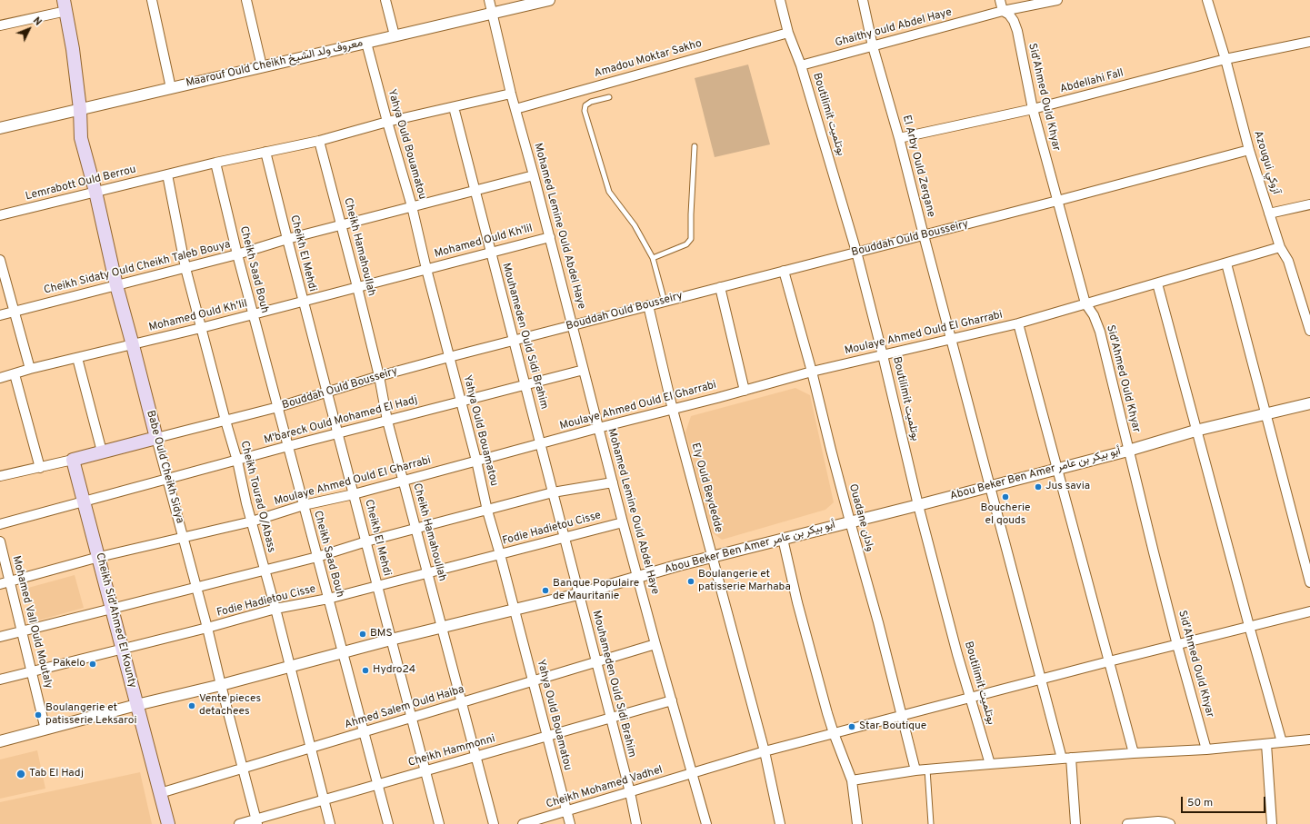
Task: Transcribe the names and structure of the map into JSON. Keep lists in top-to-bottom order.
{
  "streets": {
    "main road": ["Bouddah Ould Bousseiry", "Babe Ould Cheikh Sidya", "Cheikh Sid'Ahmed El Kounty"],
    "street": [
      "Ghaithy ould Abdel Haye",
      "Amadou Moktar Sakho",
      "Maarouf Ould Cheikh معروف ولد الشيخ",
      "Abdellahi Fall",
      "Sid'Ahmed Ould Khyar",
      "Boutilimit بوتلميت",
      "Yahya Ould Bouamatou",
      "Azougui آزوكي",
      "El Arby Ould Zergane",
      "Lemrabott Ould Berrou",
      "Mohamed Lemine Ould Abdel Haye",
      "Mohamed Ould Kh'lil",
      "Cheikh Hamahoullah",
      "Cheikh El Mehdi",
      "Cheikh Sidaty Ould Cheikh Taleb Bouya",
      "Cheikh Saad Bouh",
      "Moulaye Ahmed Ould El Gharrabi",
      "Mouhameden Ould Sidi Brahim",
      "M'bareck Ould Mohamed El Hadj",
      "Abou Beker Ben Amer أبو بيكر بن عامر",
      "Ely Ould Beydedde",
      "Cheikh Tourad O/Abass",
      "Ouadane وادان",
      "Fodie Hadietou Cisse",
      "Mohamed Vall Ould Moutaly",
      "Ahmed Salem Ould Haiba",
      "Cheikh Hammonni",
      "Cheikh Mohamed Vadhel"
    ]
  },
  "crossings": [
    ["Ghaithy ould Abdel Haye", "Sid'Ahmed Ould Khyar"],
    ["Ghaithy ould Abdel Haye", "Boutilimit بوتلميت"],
    ["Ghaithy ould Abdel Haye", "El Arby Ould Zergane"],
    ["Amadou Moktar Sakho", "Boutilimit بوتلميت"],
    ["Amadou Moktar Sakho", "Mohamed Lemine Ould Abdel Haye"],
    ["Maarouf Ould Cheikh معروف ولد الشيخ", "Yahya Ould Bouamatou"],
    ["Maarouf Ould Cheikh معروف ولد الشيخ", "Mohamed Lemine Ould Abdel Haye"],
    ["Maarouf Ould Cheikh معروف ولد الشيخ", "Babe Ould Cheikh Sidya"],
    ["Abdellahi Fall", "Sid'Ahmed Ould Khyar"],
    ["Abdellahi Fall", "Azougui آزوكي"],
    ["Abdellahi Fall", "El Arby Ould Zergane"],
    ["Sid'Ahmed Ould Khyar", "Bouddah Ould Bousseiry"],
    ["Sid'Ahmed Ould Khyar", "Moulaye Ahmed Ould El Gharrabi"],
    ["Sid'Ahmed Ould Khyar", "Abou Beker Ben Amer أبو بيكر بن عامر"],
    ["Sid'Ahmed Ould Khyar", "Cheikh Mohamed Vadhel"],
    ["Boutilimit بوتلميت", "Bouddah Ould Bousseiry"],
    ["Boutilimit بوتلميت", "Moulaye Ahmed Ould El Gharrabi"],
    ["Boutilimit بوتلميت", "Abou Beker Ben Amer أبو بيكر بن عامر"],
    ["Boutilimit بوتلميت", "Cheikh Mohamed Vadhel"],
    ["Yahya Ould Bouamatou", "Lemrabott Ould Berrou"],
    ["Yahya Ould Bouamatou", "Bouddah Ould Bousseiry"],
    ["Yahya Ould Bouamatou", "Mohamed Ould Kh'lil"],
    ["Yahya Ould Bouamatou", "Cheikh Sidaty Ould Cheikh Taleb Bouya"],
    ["Yahya Ould Bouamatou", "Moulaye Ahmed Ould El Gharrabi"],
    ["Yahya Ould Bouamatou", "M'bareck Ould Mohamed El Hadj"],
    ["Yahya Ould Bouamatou", "Abou Beker Ben Amer أبو بيكر بن عامر"],
    ["Yahya Ould Bouamatou", "Fodie Hadietou Cisse"],
    ["Yahya Ould Bouamatou", "Ahmed Salem Ould Haiba"],
    ["Yahya Ould Bouamatou", "Cheikh Hammonni"],
    ["Yahya Ould Bouamatou", "Cheikh Mohamed Vadhel"],
    ["Azougui آزوكي", "Bouddah Ould Bousseiry"],
    ["Azougui آزوكي", "Moulaye Ahmed Ould El Gharrabi"],
    ["El Arby Ould Zergane", "Bouddah Ould Bousseiry"],
    ["El Arby Ould Zergane", "Moulaye Ahmed Ould El Gharrabi"],
    ["El Arby Ould Zergane", "Abou Beker Ben Amer أبو بيكر بن عامر"],
    ["El Arby Ould Zergane", "Cheikh Mohamed Vadhel"],
    ["Lemrabott Ould Berrou", "Mohamed Lemine Ould Abdel Haye"],
    ["Lemrabott Ould Berrou", "Cheikh Hamahoullah"],
    ["Lemrabott Ould Berrou", "Cheikh El Mehdi"],
    ["Lemrabott Ould Berrou", "Cheikh Saad Bouh"],
    ["Lemrabott Ould Berrou", "Mouhameden Ould Sidi Brahim"],
    ["Lemrabott Ould Berrou", "Babe Ould Cheikh Sidya"],
    ["Lemrabott Ould Berrou", "Cheikh Tourad O/Abass"],
    ["Mohamed Lemine Ould Abdel Haye", "Bouddah Ould Bousseiry"],
    ["Mohamed Lemine Ould Abdel Haye", "Mohamed Ould Kh'lil"],
    ["Mohamed Lemine Ould Abdel Haye", "Cheikh Sidaty Ould Cheikh Taleb Bouya"],
    ["Mohamed Lemine Ould Abdel Haye", "Moulaye Ahmed Ould El Gharrabi"],
    ["Mohamed Lemine Ould Abdel Haye", "M'bareck Ould Mohamed El Hadj"],
    ["Mohamed Lemine Ould Abdel Haye", "Abou Beker Ben Amer أبو بيكر بن عامر"],
    ["Mohamed Lemine Ould Abdel Haye", "Fodie Hadietou Cisse"],
    ["Mohamed Lemine Ould Abdel Haye", "Ahmed Salem Ould Haiba"],
    ["Mohamed Lemine Ould Abdel Haye", "Cheikh Hammonni"],
    ["Mohamed Lemine Ould Abdel Haye", "Cheikh Mohamed Vadhel"],
    ["Bouddah Ould Bousseiry", "Cheikh Hamahoullah"],
    ["Bouddah Ould Bousseiry", "Cheikh El Mehdi"],
    ["Bouddah Ould Bousseiry", "Cheikh Saad Bouh"],
    ["Bouddah Ould Bousseiry", "Mouhameden Ould Sidi Brahim"],
    ["Bouddah Ould Bousseiry", "Babe Ould Cheikh Sidya"],
    ["Bouddah Ould Bousseiry", "Ely Ould Beydedde"],
    ["Bouddah Ould Bousseiry", "Cheikh Tourad O/Abass"],
    ["Bouddah Ould Bousseiry", "Ouadane وادان"],
    ["Bouddah Ould Bousseiry", "Cheikh Sid'Ahmed El Kounty"],
    ["Mohamed Ould Kh'lil", "Cheikh Hamahoullah"],
    ["Mohamed Ould Kh'lil", "Cheikh El Mehdi"],
    ["Mohamed Ould Kh'lil", "Cheikh Saad Bouh"],
    ["Mohamed Ould Kh'lil", "Mouhameden Ould Sidi Brahim"],
    ["Mohamed Ould Kh'lil", "Babe Ould Cheikh Sidya"],
    ["Mohamed Ould Kh'lil", "Cheikh Tourad O/Abass"],
    ["Cheikh Hamahoullah", "Cheikh Sidaty Ould Cheikh Taleb Bouya"],
    ["Cheikh Hamahoullah", "Moulaye Ahmed Ould El Gharrabi"],
    ["Cheikh Hamahoullah", "M'bareck Ould Mohamed El Hadj"],
    ["Cheikh Hamahoullah", "Abou Beker Ben Amer أبو بيكر بن عامر"],
    ["Cheikh Hamahoullah", "Fodie Hadietou Cisse"],
    ["Cheikh Hamahoullah", "Ahmed Salem Ould Haiba"],
    ["Cheikh Hamahoullah", "Cheikh Hammonni"],
    ["Cheikh El Mehdi", "Cheikh Sidaty Ould Cheikh Taleb Bouya"],
    ["Cheikh El Mehdi", "Moulaye Ahmed Ould El Gharrabi"],
    ["Cheikh El Mehdi", "M'bareck Ould Mohamed El Hadj"],
    ["Cheikh El Mehdi", "Abou Beker Ben Amer أبو بيكر بن عامر"],
    ["Cheikh El Mehdi", "Fodie Hadietou Cisse"],
    ["Cheikh El Mehdi", "Ahmed Salem Ould Haiba"],
    ["Cheikh El Mehdi", "Cheikh Hammonni"],
    ["Cheikh Sidaty Ould Cheikh Taleb Bouya", "Cheikh Saad Bouh"],
    ["Cheikh Sidaty Ould Cheikh Taleb Bouya", "Mouhameden Ould Sidi Brahim"],
    ["Cheikh Sidaty Ould Cheikh Taleb Bouya", "Babe Ould Cheikh Sidya"],
    ["Cheikh Sidaty Ould Cheikh Taleb Bouya", "Cheikh Tourad O/Abass"],
    ["Cheikh Saad Bouh", "Moulaye Ahmed Ould El Gharrabi"],
    ["Cheikh Saad Bouh", "M'bareck Ould Mohamed El Hadj"],
    ["Cheikh Saad Bouh", "Abou Beker Ben Amer أبو بيكر بن عامر"],
    ["Cheikh Saad Bouh", "Fodie Hadietou Cisse"],
    ["Cheikh Saad Bouh", "Ahmed Salem Ould Haiba"],
    ["Cheikh Saad Bouh", "Cheikh Hammonni"],
    ["Moulaye Ahmed Ould El Gharrabi", "Mouhameden Ould Sidi Brahim"],
    ["Moulaye Ahmed Ould El Gharrabi", "Babe Ould Cheikh Sidya"],
    ["Moulaye Ahmed Ould El Gharrabi", "Ely Ould Beydedde"],
    ["Moulaye Ahmed Ould El Gharrabi", "Cheikh Tourad O/Abass"],
    ["Moulaye Ahmed Ould El Gharrabi", "Ouadane وادان"],
    ["Moulaye Ahmed Ould El Gharrabi", "Cheikh Sid'Ahmed El Kounty"],
    ["Moulaye Ahmed Ould El Gharrabi", "Mohamed Vall Ould Moutaly"],
    ["Mouhameden Ould Sidi Brahim", "M'bareck Ould Mohamed El Hadj"],
    ["Mouhameden Ould Sidi Brahim", "Abou Beker Ben Amer أبو بيكر بن عامر"],
    ["Mouhameden Ould Sidi Brahim", "Fodie Hadietou Cisse"],
    ["Mouhameden Ould Sidi Brahim", "Ahmed Salem Ould Haiba"],
    ["Mouhameden Ould Sidi Brahim", "Cheikh Hammonni"],
    ["Mouhameden Ould Sidi Brahim", "Cheikh Mohamed Vadhel"],
    ["M'bareck Ould Mohamed El Hadj", "Babe Ould Cheikh Sidya"],
    ["M'bareck Ould Mohamed El Hadj", "Cheikh Tourad O/Abass"],
    ["M'bareck Ould Mohamed El Hadj", "Cheikh Sid'Ahmed El Kounty"],
    ["Babe Ould Cheikh Sidya", "Abou Beker Ben Amer أبو بيكر بن عامر"],
    ["Babe Ould Cheikh Sidya", "Fodie Hadietou Cisse"],
    ["Babe Ould Cheikh Sidya", "Ahmed Salem Ould Haiba"],
    ["Babe Ould Cheikh Sidya", "Cheikh Hammonni"],
    ["Abou Beker Ben Amer أبو بيكر بن عامر", "Ely Ould Beydedde"],
    ["Abou Beker Ben Amer أبو بيكر بن عامر", "Cheikh Tourad O/Abass"],
    ["Abou Beker Ben Amer أبو بيكر بن عامر", "Ouadane وادان"],
    ["Abou Beker Ben Amer أبو بيكر بن عامر", "Cheikh Sid'Ahmed El Kounty"],
    ["Abou Beker Ben Amer أبو بيكر بن عامر", "Mohamed Vall Ould Moutaly"],
    ["Ely Ould Beydedde", "Cheikh Mohamed Vadhel"],
    ["Cheikh Tourad O/Abass", "Fodie Hadietou Cisse"],
    ["Cheikh Tourad O/Abass", "Ahmed Salem Ould Haiba"],
    ["Cheikh Tourad O/Abass", "Cheikh Hammonni"],
    ["Ouadane وادان", "Cheikh Mohamed Vadhel"],
    ["Fodie Hadietou Cisse", "Cheikh Sid'Ahmed El Kounty"],
    ["Fodie Hadietou Cisse", "Mohamed Vall Ould Moutaly"],
    ["Cheikh Sid'Ahmed El Kounty", "Ahmed Salem Ould Haiba"]
  ],
  "places": [
    "Jus savia",
    "Boucherie el qouds",
    "Boulangerie et patisserie Marhaba",
    "Banque Populaire de Mauritanie",
    "BMS",
    "Pakelo",
    "Hydro24",
    "Vente pieces detachees",
    "Boulangerie et patisserie Leksaroi",
    "Star Boutique",
    "Tab El Hadj"
  ],
  "scale_bar": "50 m",
  "north": "top right"
}
